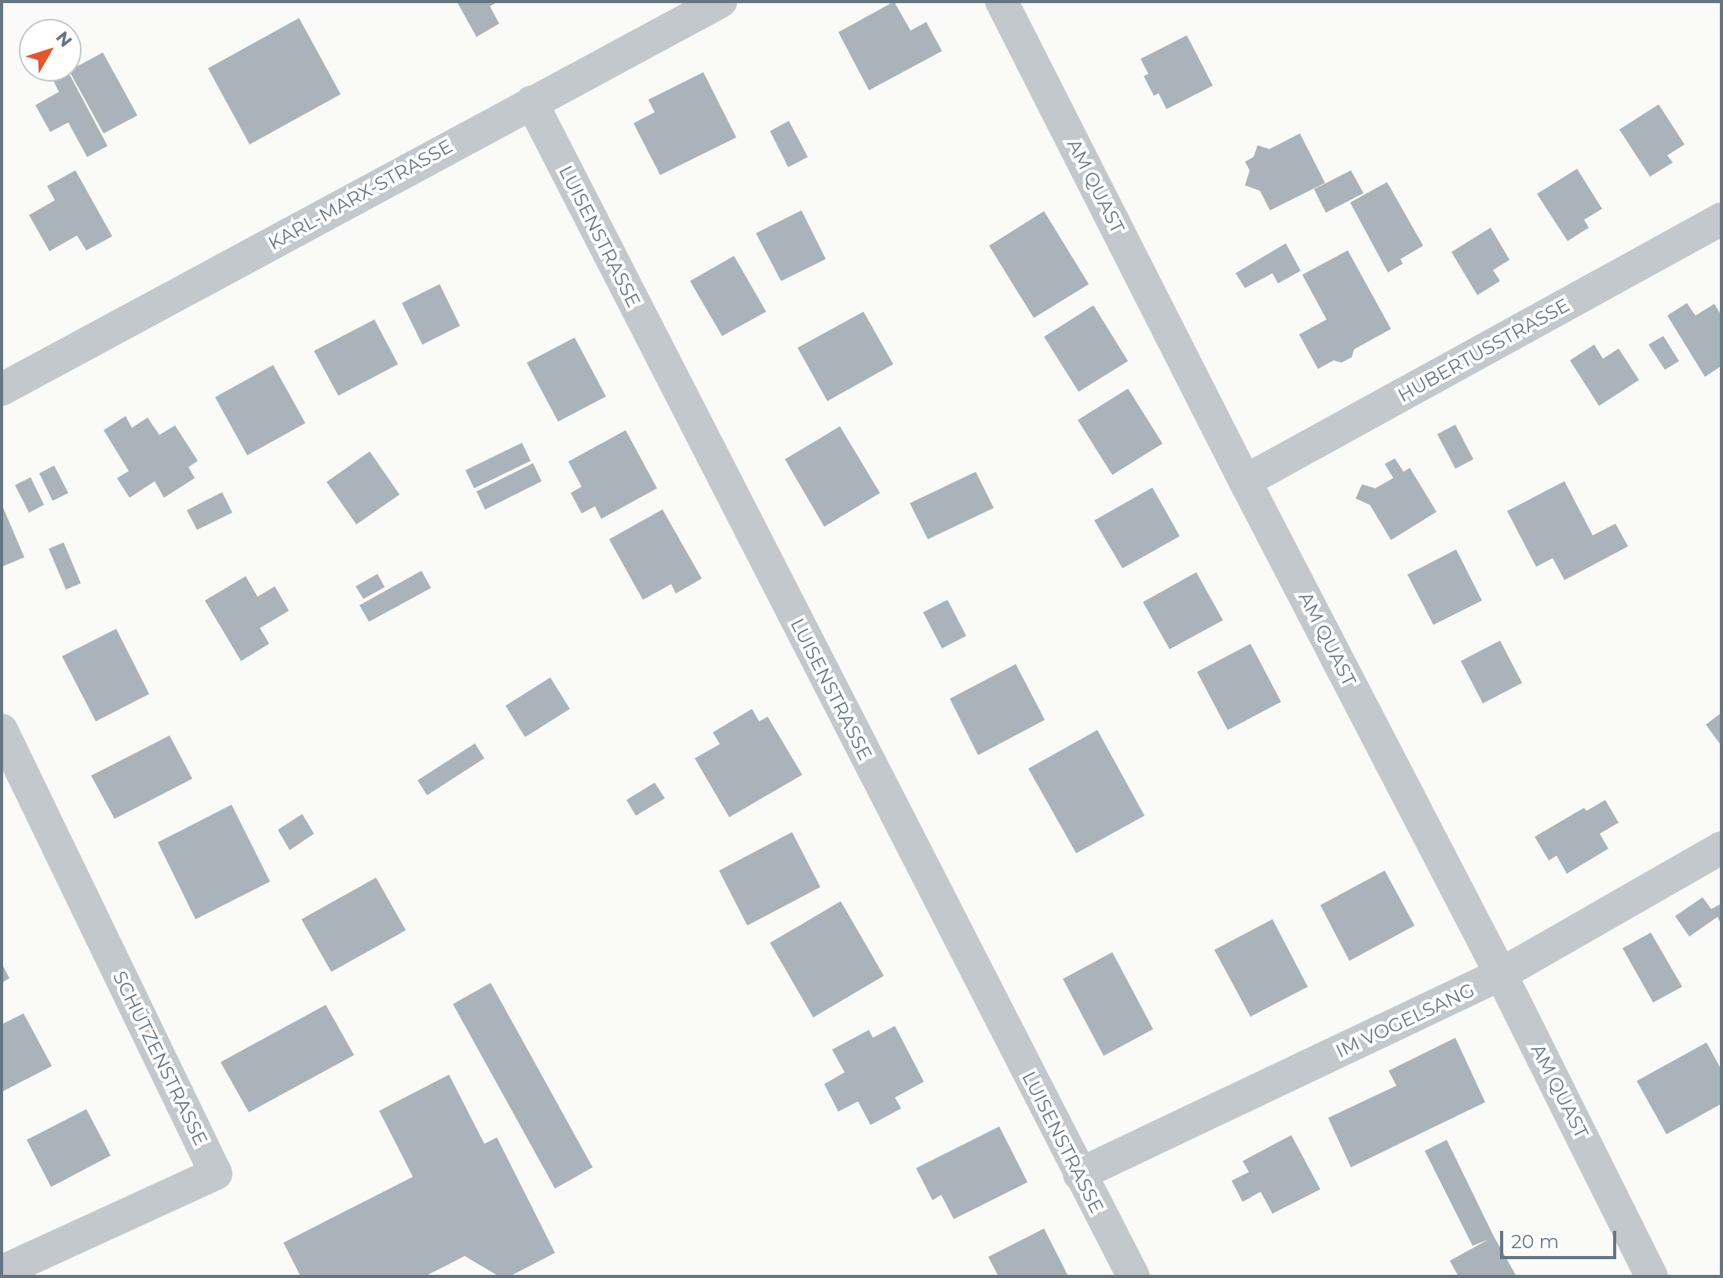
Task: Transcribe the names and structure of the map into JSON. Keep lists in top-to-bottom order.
{
  "streets": {
    "street": [
      "AM QUAST",
      "KARL-MARX-STRASSE",
      "LUISENSTRASSE",
      "HUBERTUSSTRASSE",
      "IM VOGELSANG",
      "SCHÜTZENSTRASSE"
    ]
  },
  "crossings": [
    ["AM QUAST", "HUBERTUSSTRASSE"],
    ["AM QUAST", "IM VOGELSANG"],
    ["KARL-MARX-STRASSE", "LUISENSTRASSE"],
    ["LUISENSTRASSE", "IM VOGELSANG"]
  ],
  "scale_bar": "20 m",
  "north": "top right"
}
